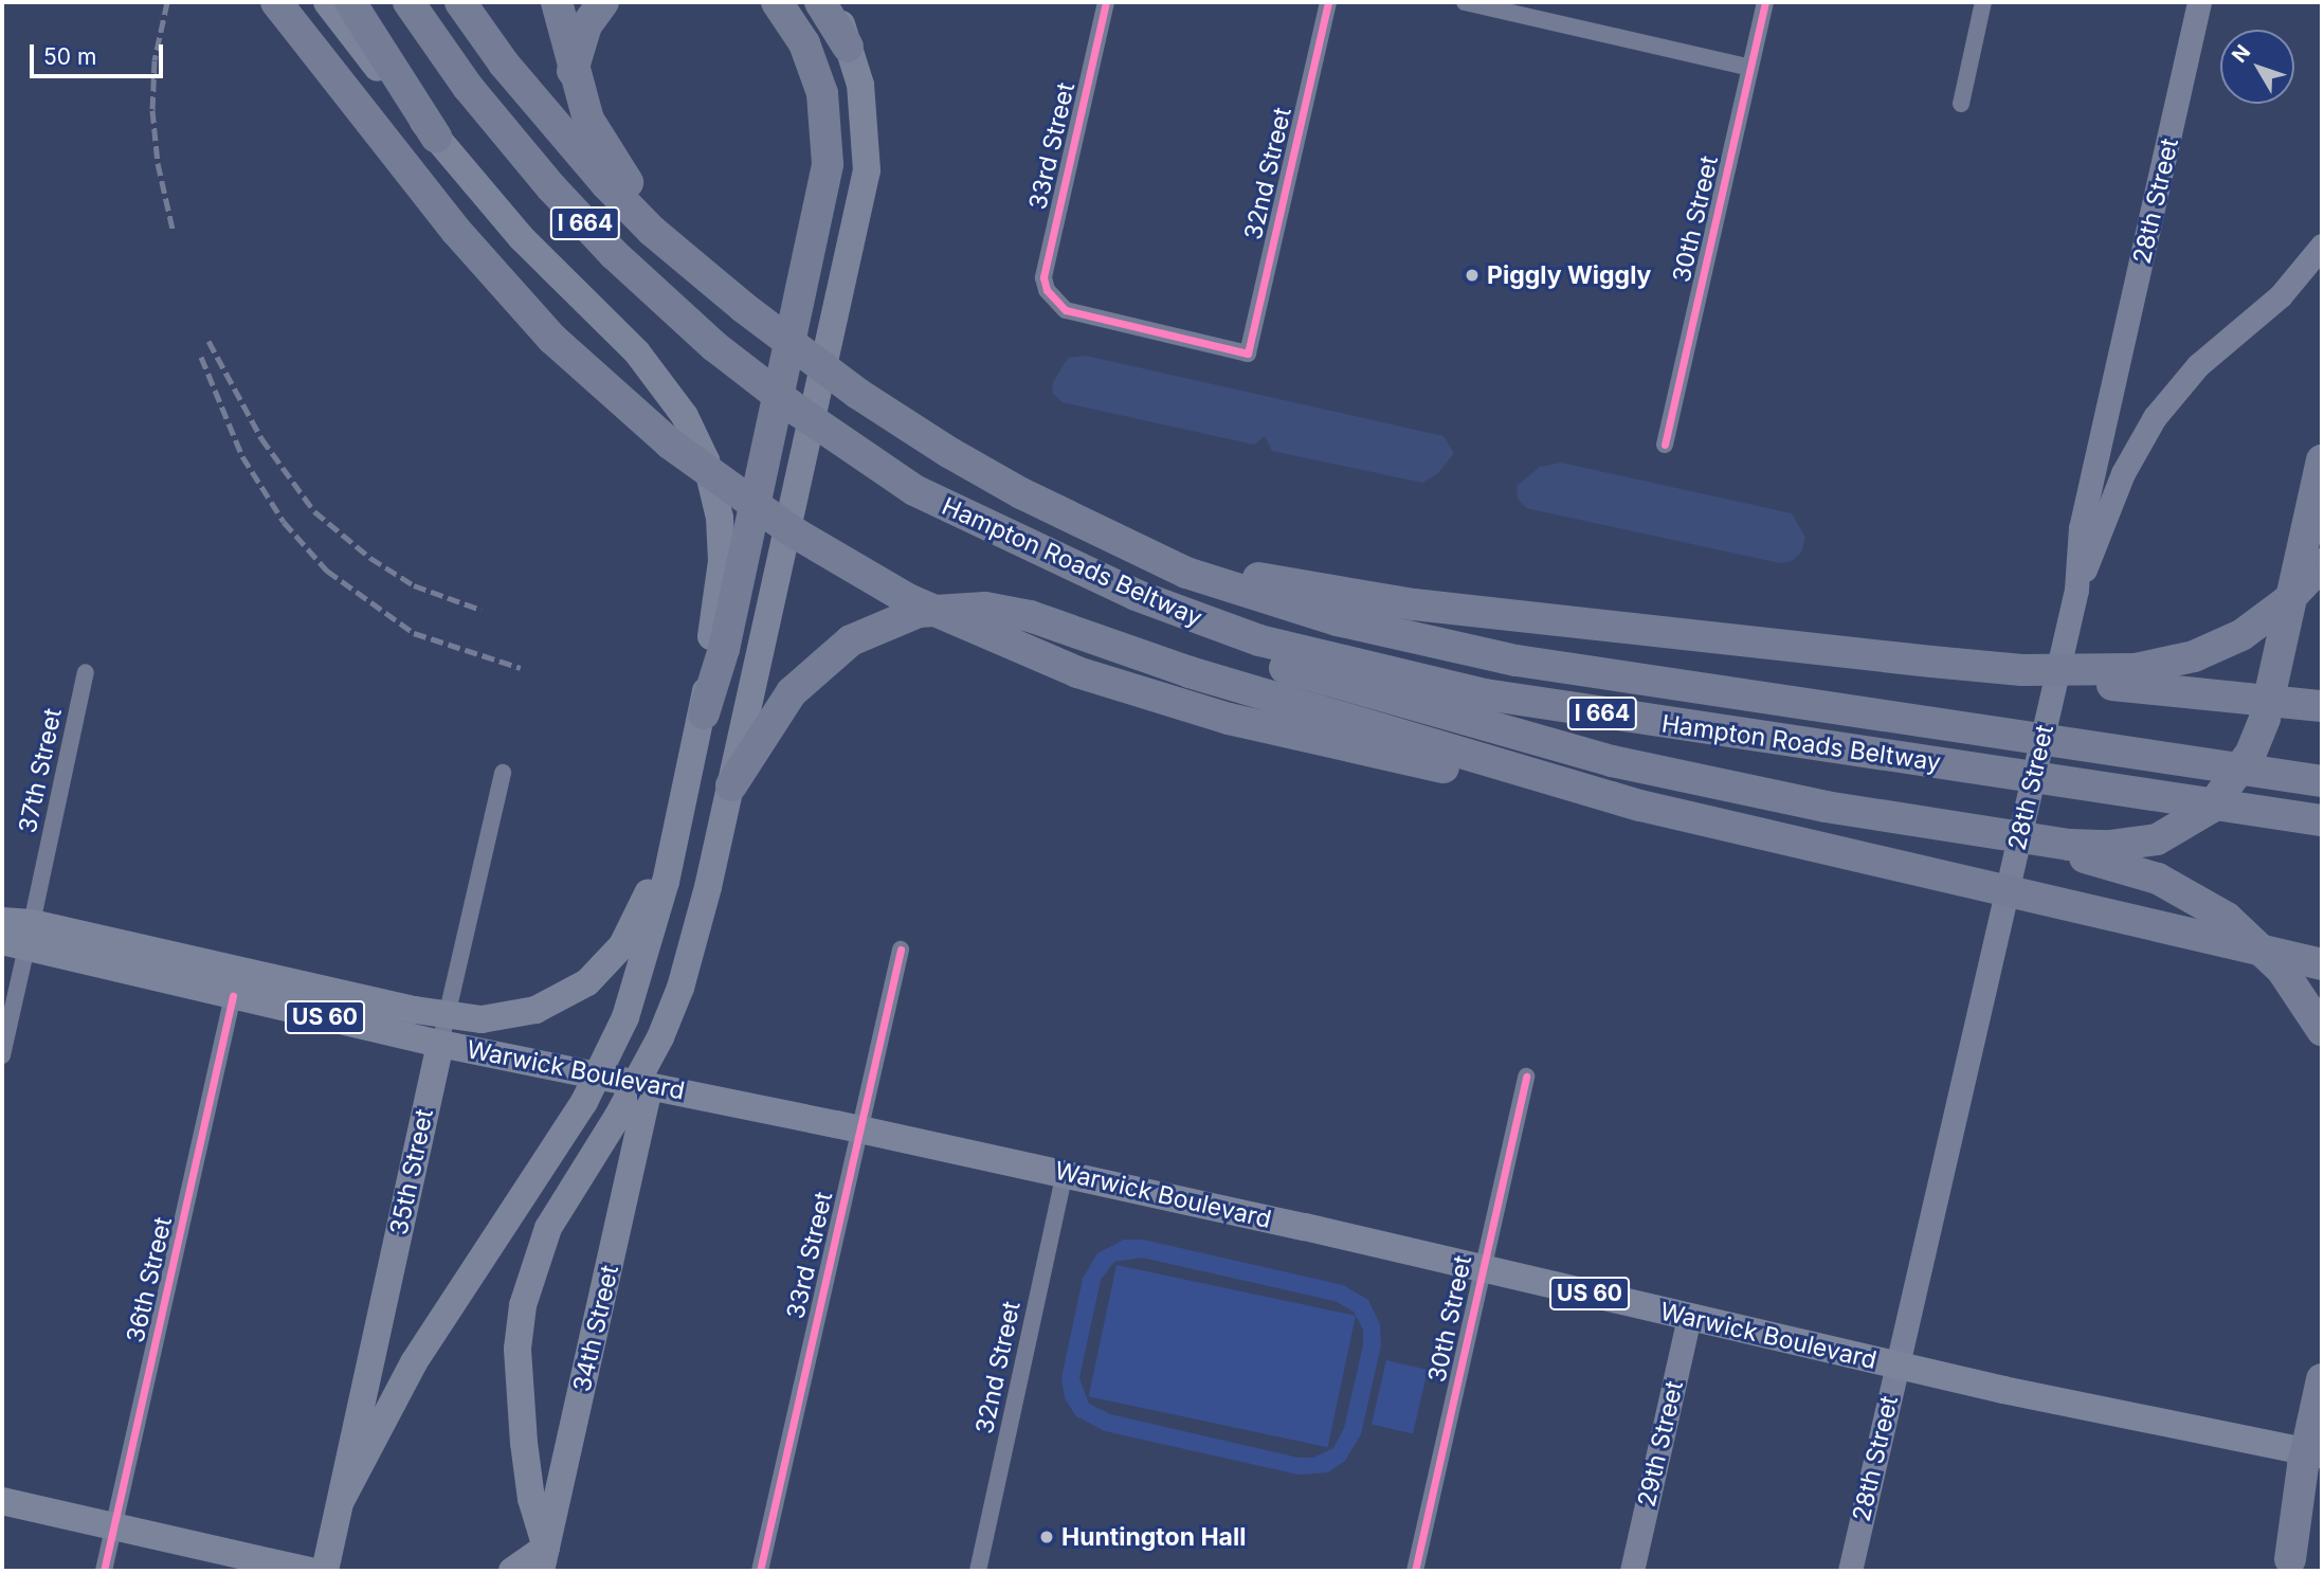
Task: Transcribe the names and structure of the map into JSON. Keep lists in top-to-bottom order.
{
  "streets": {
    "highway": ["I 664", "Hampton Roads Beltway"],
    "main road": [
      "28th Street",
      "US 60",
      "Warwick Boulevard",
      "35th Street",
      "34th Street",
      "29th Street"
    ],
    "street": [
      "33rd Street",
      "32nd Street",
      "30th Street",
      "37th Street",
      "36th Street"
    ]
  },
  "crossings": [
    ["33rd Street", "32nd Street"],
    ["33rd Street", "Warwick Boulevard"],
    ["32nd Street", "Warwick Boulevard"],
    ["30th Street", "Warwick Boulevard"],
    ["37th Street", "Warwick Boulevard"],
    ["Warwick Boulevard", "35th Street"],
    ["Warwick Boulevard", "36th Street"],
    ["Warwick Boulevard", "34th Street"],
    ["Warwick Boulevard", "29th Street"]
  ],
  "places": ["Piggly Wiggly", "Huntington Hall"],
  "scale_bar": "50 m",
  "north": "top left"
}
